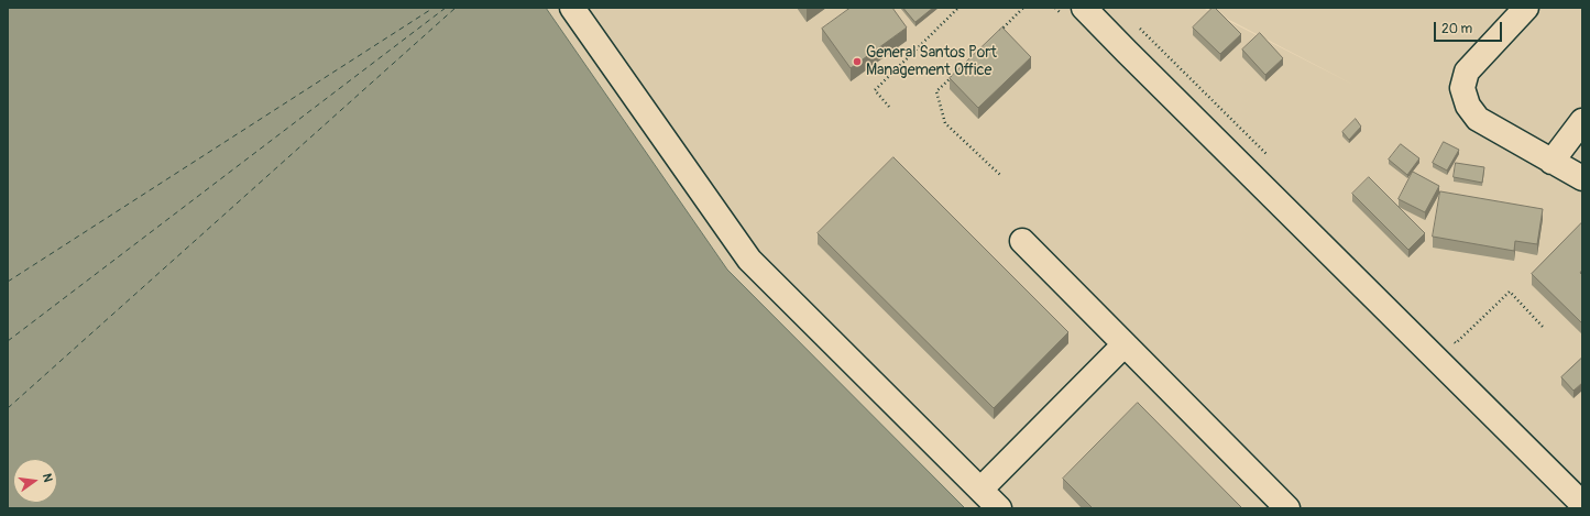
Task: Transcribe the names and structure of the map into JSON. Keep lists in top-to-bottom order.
{
  "places": ["General Santos Port Management Office"],
  "scale_bar": "20 m",
  "north": "right"
}
